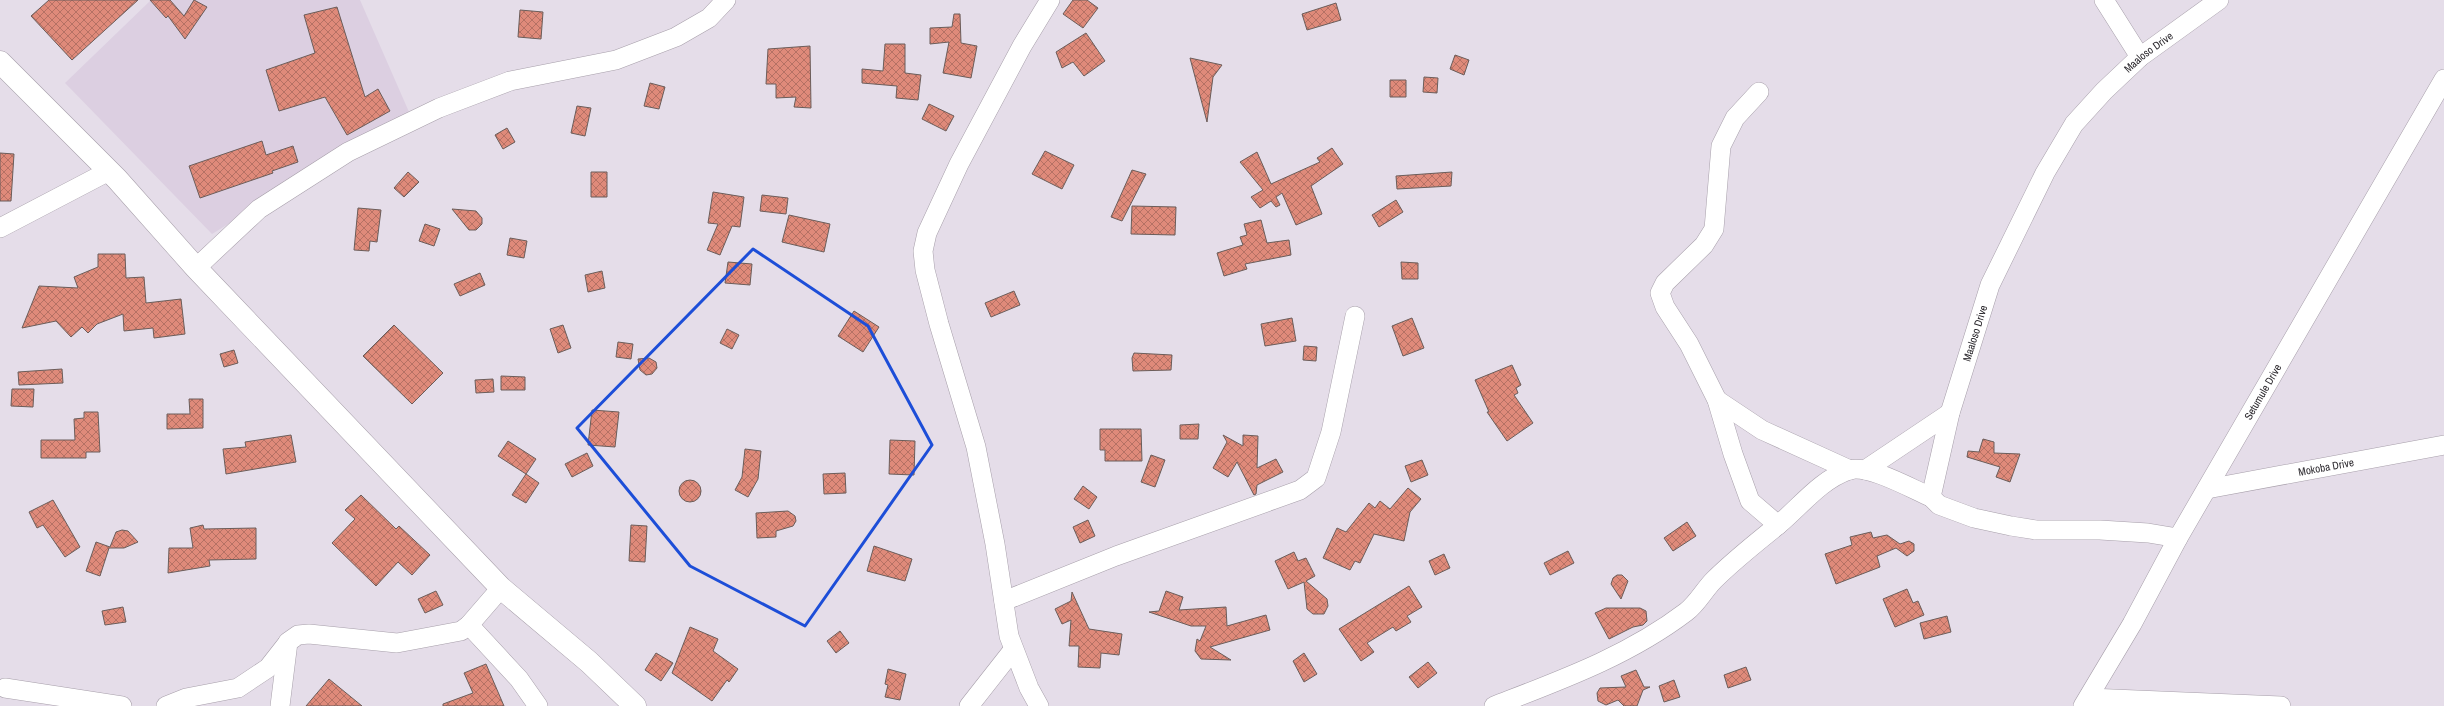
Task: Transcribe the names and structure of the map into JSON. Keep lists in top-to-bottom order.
{
  "streets": {
    "street": ["Maaloso Drive", "Setumule Drive", "Mokoba Drive"]
  },
  "crossings": [
    ["Setumule Drive", "Mokoba Drive"]
  ]
}
